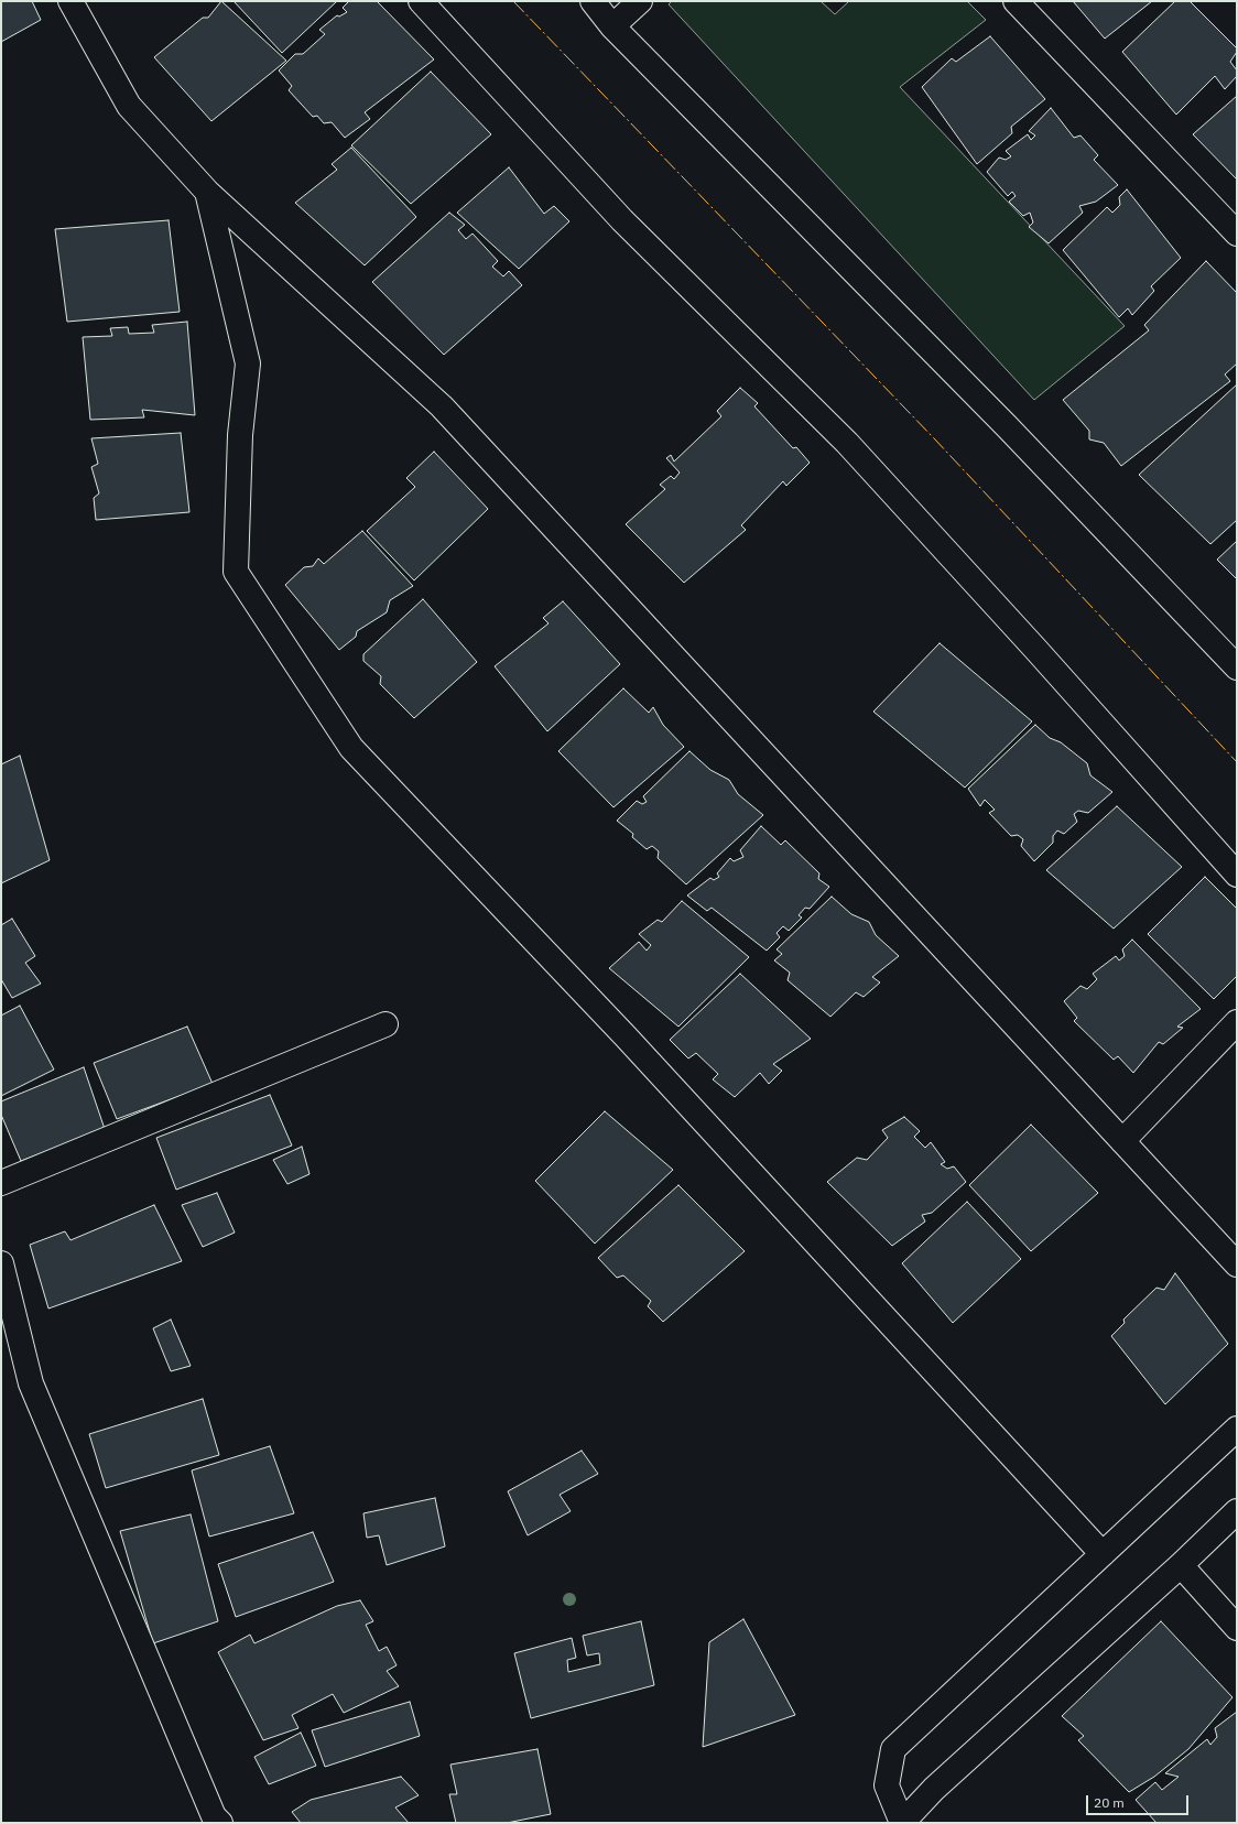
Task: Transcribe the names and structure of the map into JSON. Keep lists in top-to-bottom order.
{
  "scale_bar": "20 m"
}
